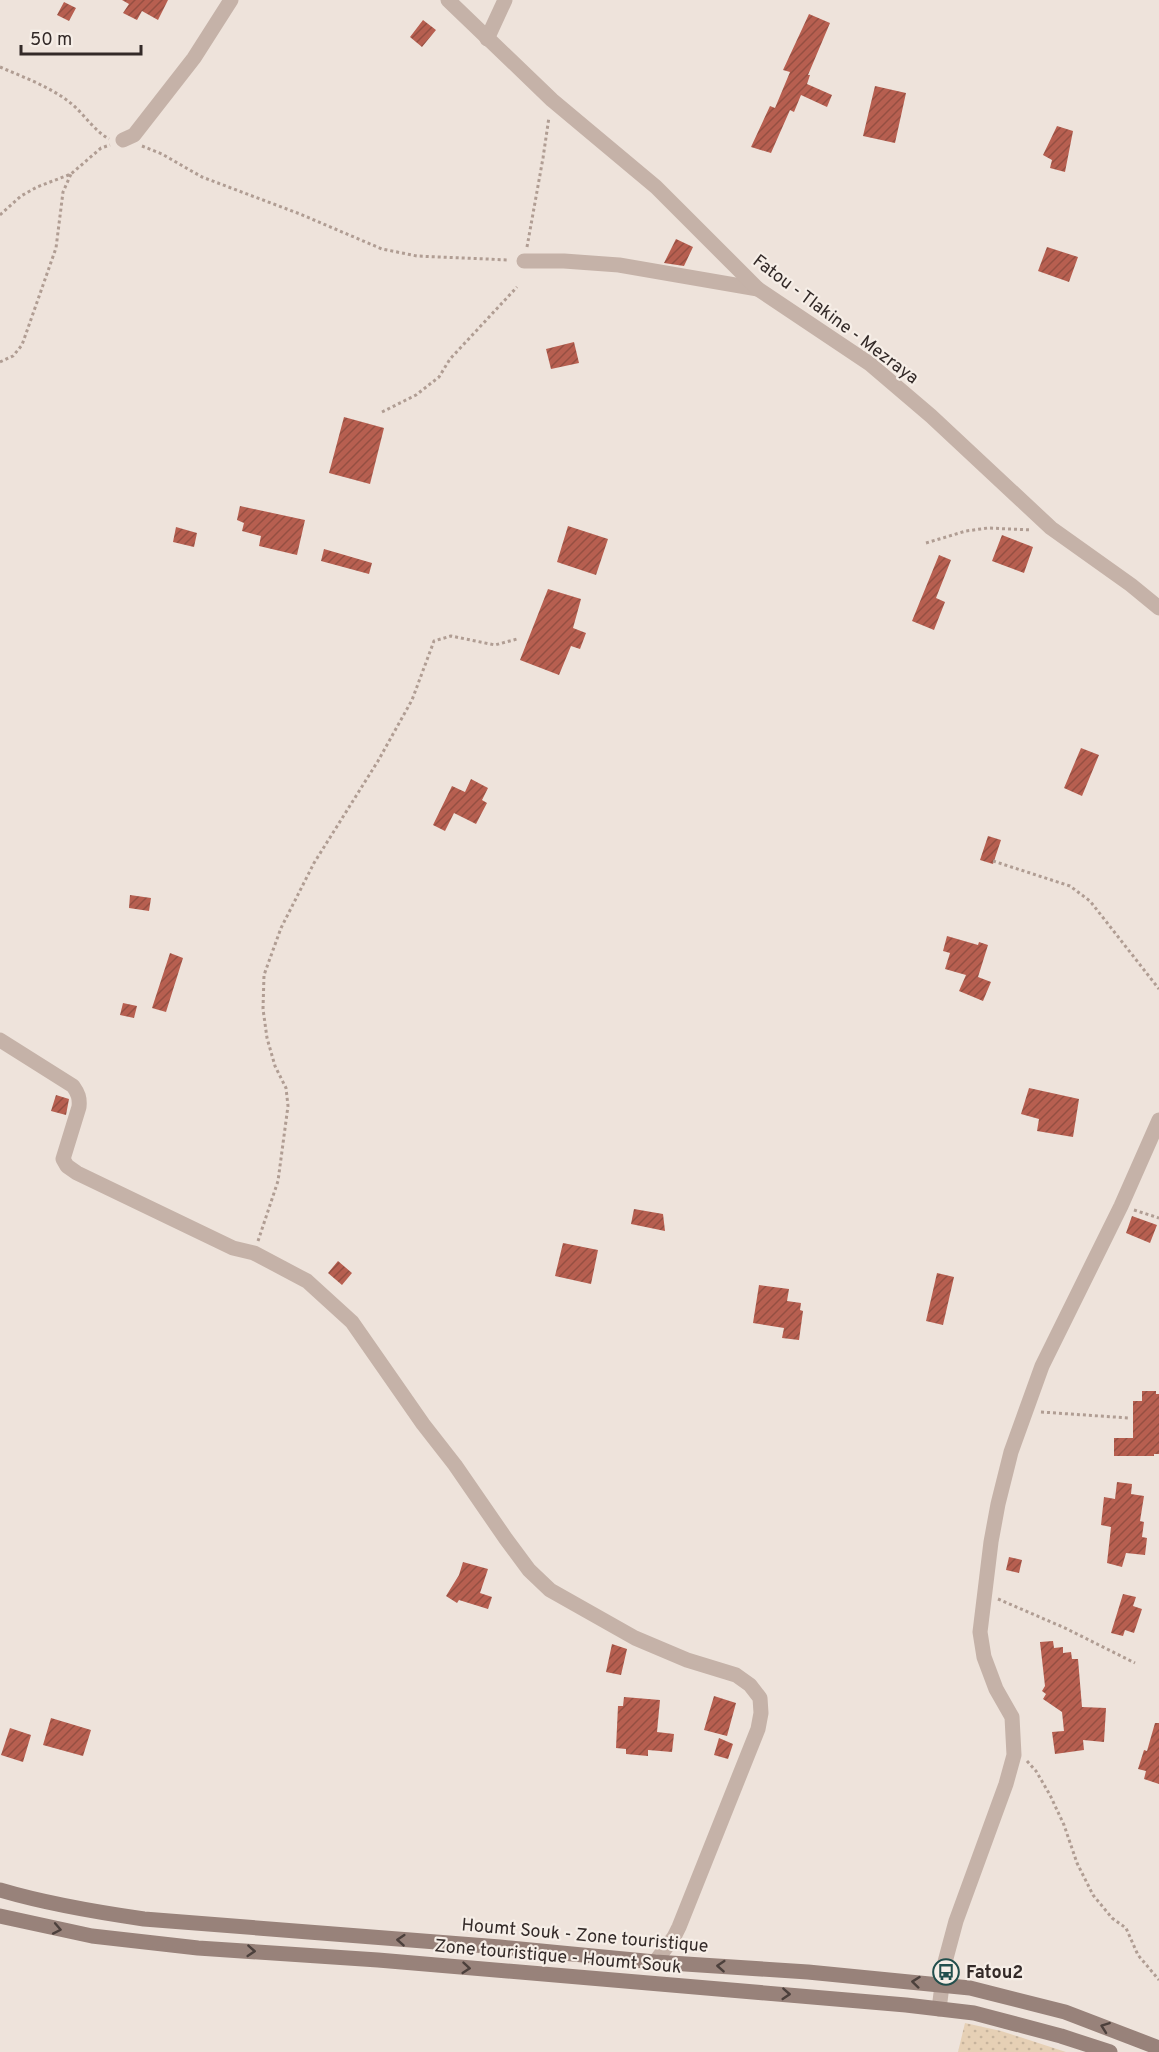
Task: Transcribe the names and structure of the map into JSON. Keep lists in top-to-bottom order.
{
  "streets": {
    "main road": ["Houmt Souk - Zone touristique", "Zone touristique - Houmt Souk"],
    "street": ["Fatou - Tlakine - Mezraya"]
  },
  "one_way": ["Houmt Souk - Zone touristique", "Zone touristique - Houmt Souk"],
  "places": {
    "bus stop": ["Fatou2"]
  },
  "scale_bar": "50 m"
}
